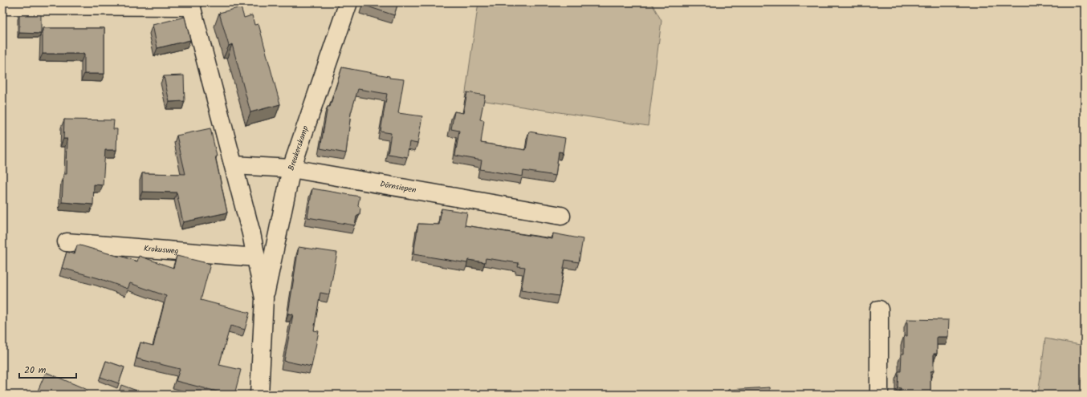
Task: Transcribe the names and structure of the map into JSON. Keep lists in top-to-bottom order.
{
  "streets": {
    "street": ["Breukerskamp", "Dörnsiepen", "Krokusweg"]
  },
  "crossings": [
    ["Breukerskamp", "Dörnsiepen"],
    ["Breukerskamp", "Krokusweg"]
  ],
  "scale_bar": "20 m"
}
